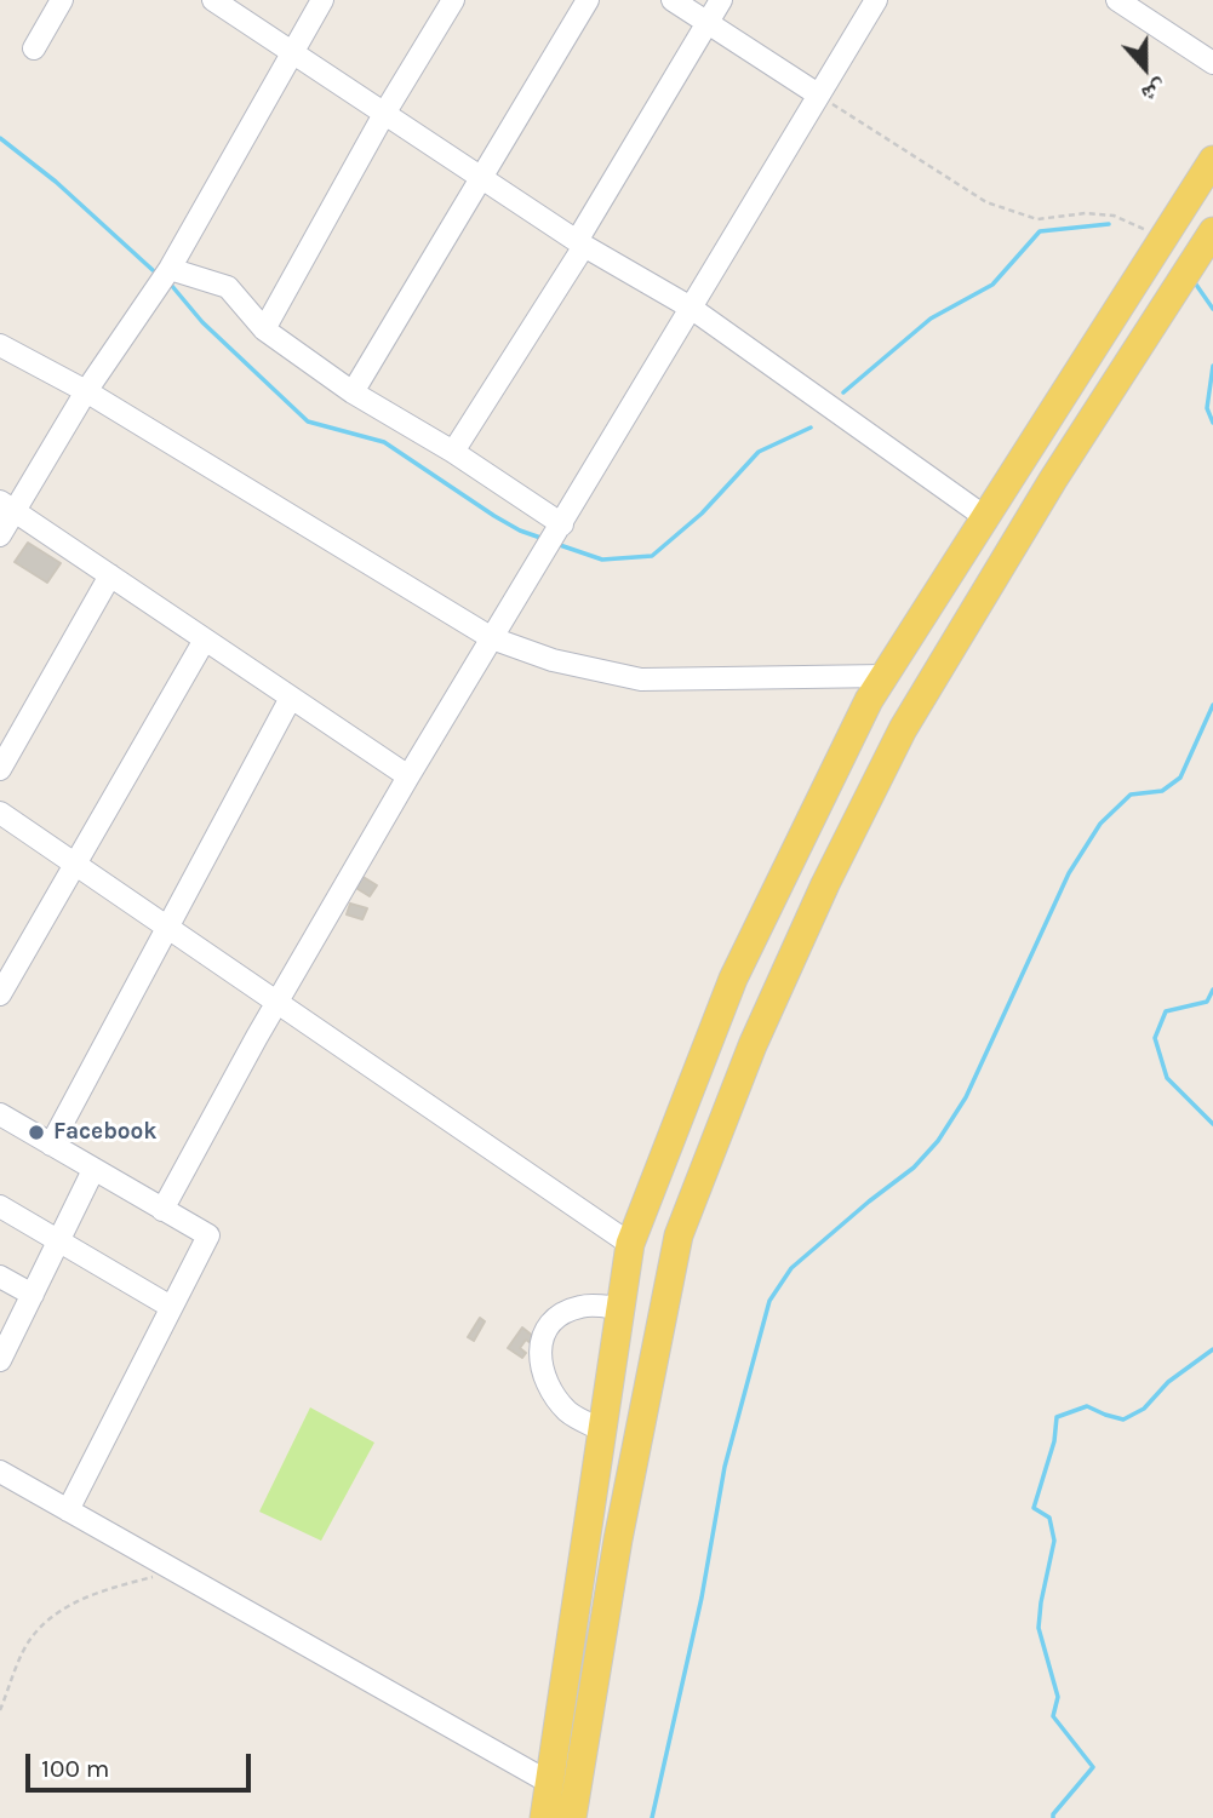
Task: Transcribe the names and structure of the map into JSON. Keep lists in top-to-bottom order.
{
  "places": ["Facebook"],
  "scale_bar": "100 m",
  "north": "bottom"
}
